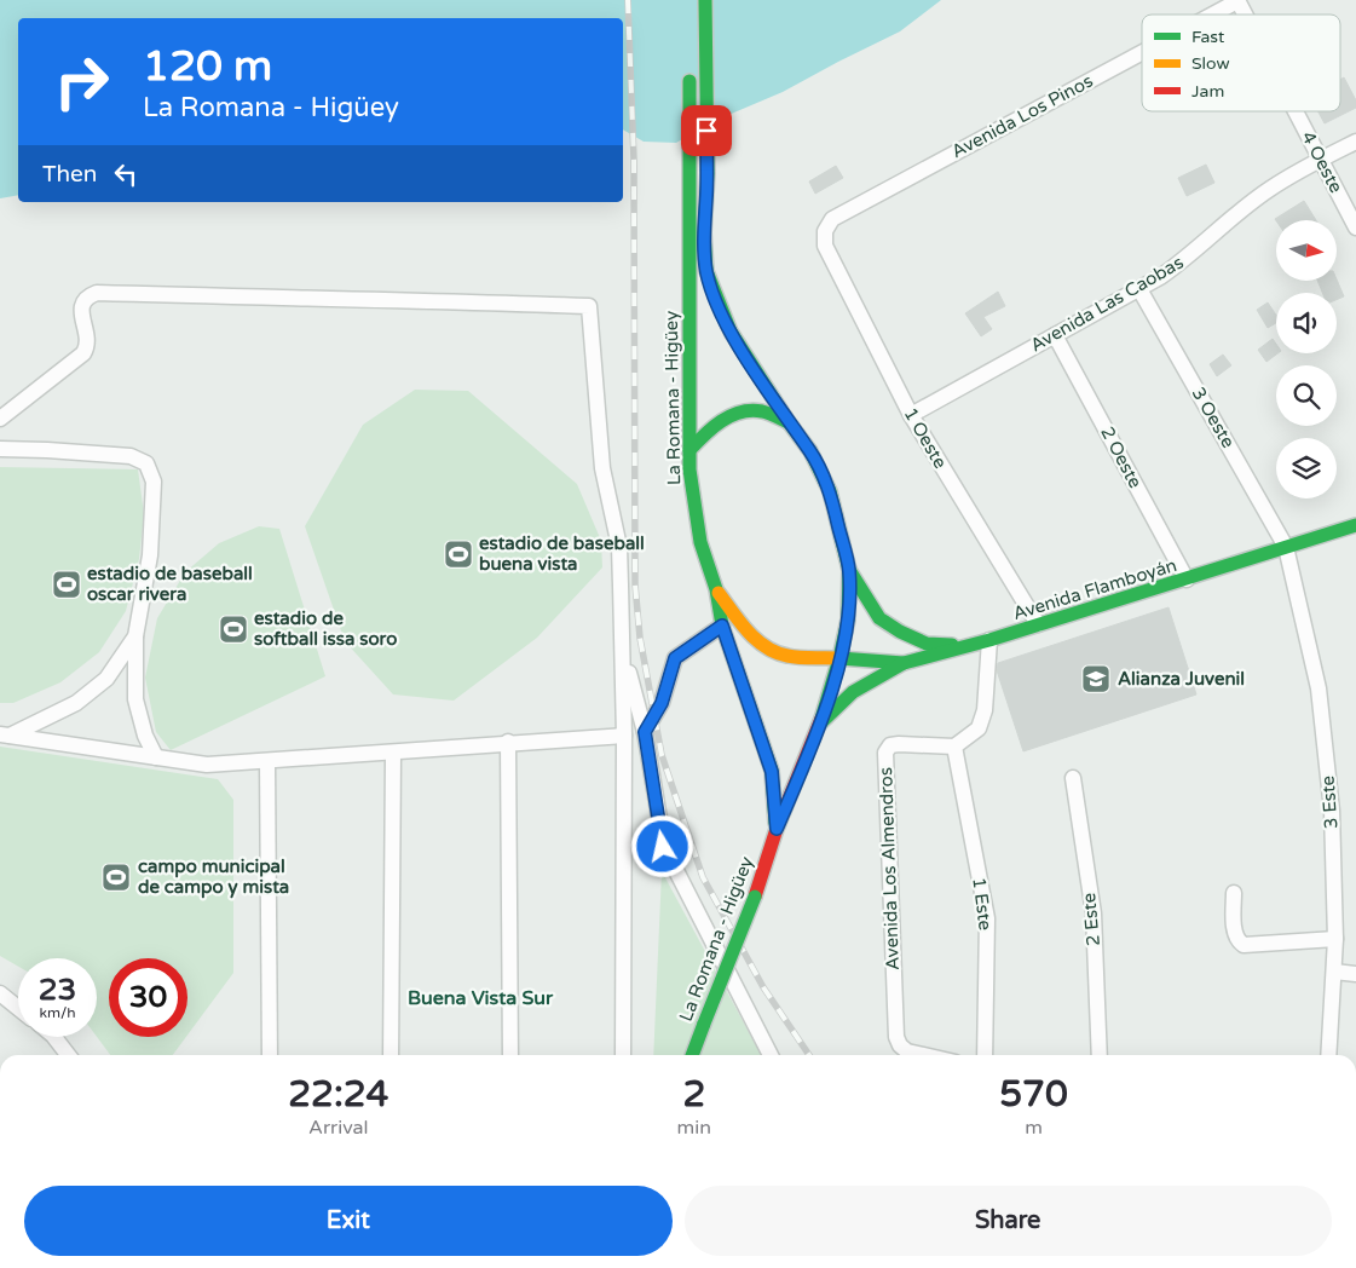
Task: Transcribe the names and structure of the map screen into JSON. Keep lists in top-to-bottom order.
{
  "streets": {
    "main road": ["La Romana - Higüey", "Avenida Flamboyán"],
    "street": [
      "Avenida Los Pinos",
      "4 Oeste",
      "Avenida Las Caobas",
      "3 Oeste",
      "1 Oeste",
      "2 Oeste",
      "3 Este",
      "Avenida Los Almendros",
      "1 Este",
      "2 Este"
    ]
  },
  "crossings": [
    ["Avenida Los Pinos", "4 Oeste"],
    ["Avenida Los Pinos", "1 Oeste"],
    ["4 Oeste", "Avenida Las Caobas"],
    ["Avenida Las Caobas", "3 Oeste"],
    ["Avenida Las Caobas", "1 Oeste"],
    ["Avenida Las Caobas", "2 Oeste"],
    ["La Romana - Higüey", "Avenida Flamboyán"],
    ["3 Oeste", "Avenida Flamboyán"],
    ["3 Oeste", "3 Este"],
    ["1 Oeste", "Avenida Flamboyán"],
    ["2 Oeste", "Avenida Flamboyán"],
    ["Avenida Flamboyán", "3 Este"],
    ["Avenida Los Almendros", "1 Este"]
  ],
  "districts": ["Buena Vista Sur"],
  "places": {
    "sports": [
      "estadio de baseball buena vista",
      "estadio de baseball oscar rivera",
      "estadio de softball issa soro",
      "campo municipal de campo y mista"
    ],
    "school or university": ["Alianza Juvenil"]
  },
  "legend": ["Fast", "Slow", "Jam"],
  "north": "right",
  "page": {
    "turn": ["120 m", "La Romana - Higüey"],
    "then": "Then",
    "speed": "23 km/h",
    "limit": "30",
    "eta": [
      "22:24",
      "Arrival",
      "2",
      "min",
      "570",
      "m"
    ],
    "buttons": ["Exit", "Share"]
  }
}
